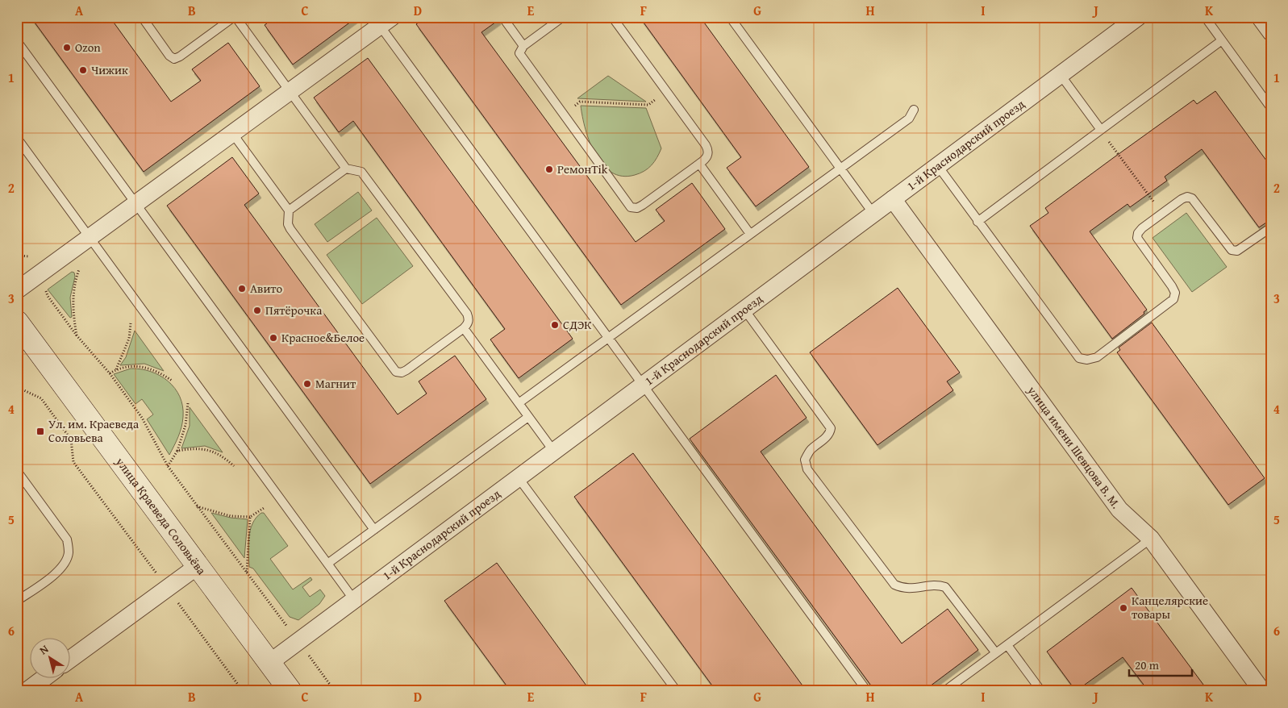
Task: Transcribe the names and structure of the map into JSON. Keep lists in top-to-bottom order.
{
  "streets": {
    "main road": ["улица Краеведа Соловьёва"],
    "street": ["1-й Краснодарский проезд", "улица имени Шевцова В. М."]
  },
  "crossings": [
    ["1-й Краснодарский проезд", "улица имени Шевцова В. М."],
    ["1-й Краснодарский проезд", "улица Краеведа Соловьёва"]
  ],
  "places": {
    "other": [
      "Ozon",
      "Чижик",
      "РемонTik",
      "Авито",
      "Пятёрочка",
      "СДЭК",
      "Красное&Белое",
      "Магнит",
      "Канцелярские товары"
    ],
    "transit": ["Ул. им. Краеведа Соловьева"]
  },
  "scale_bar": "20 m",
  "north": "top left",
  "grid": {
    "columns": [
      "A",
      "B",
      "C",
      "D",
      "E",
      "F",
      "G",
      "H",
      "I",
      "J",
      "K"
    ],
    "rows": [
      "1",
      "2",
      "3",
      "4",
      "5",
      "6"
    ]
  }
}
